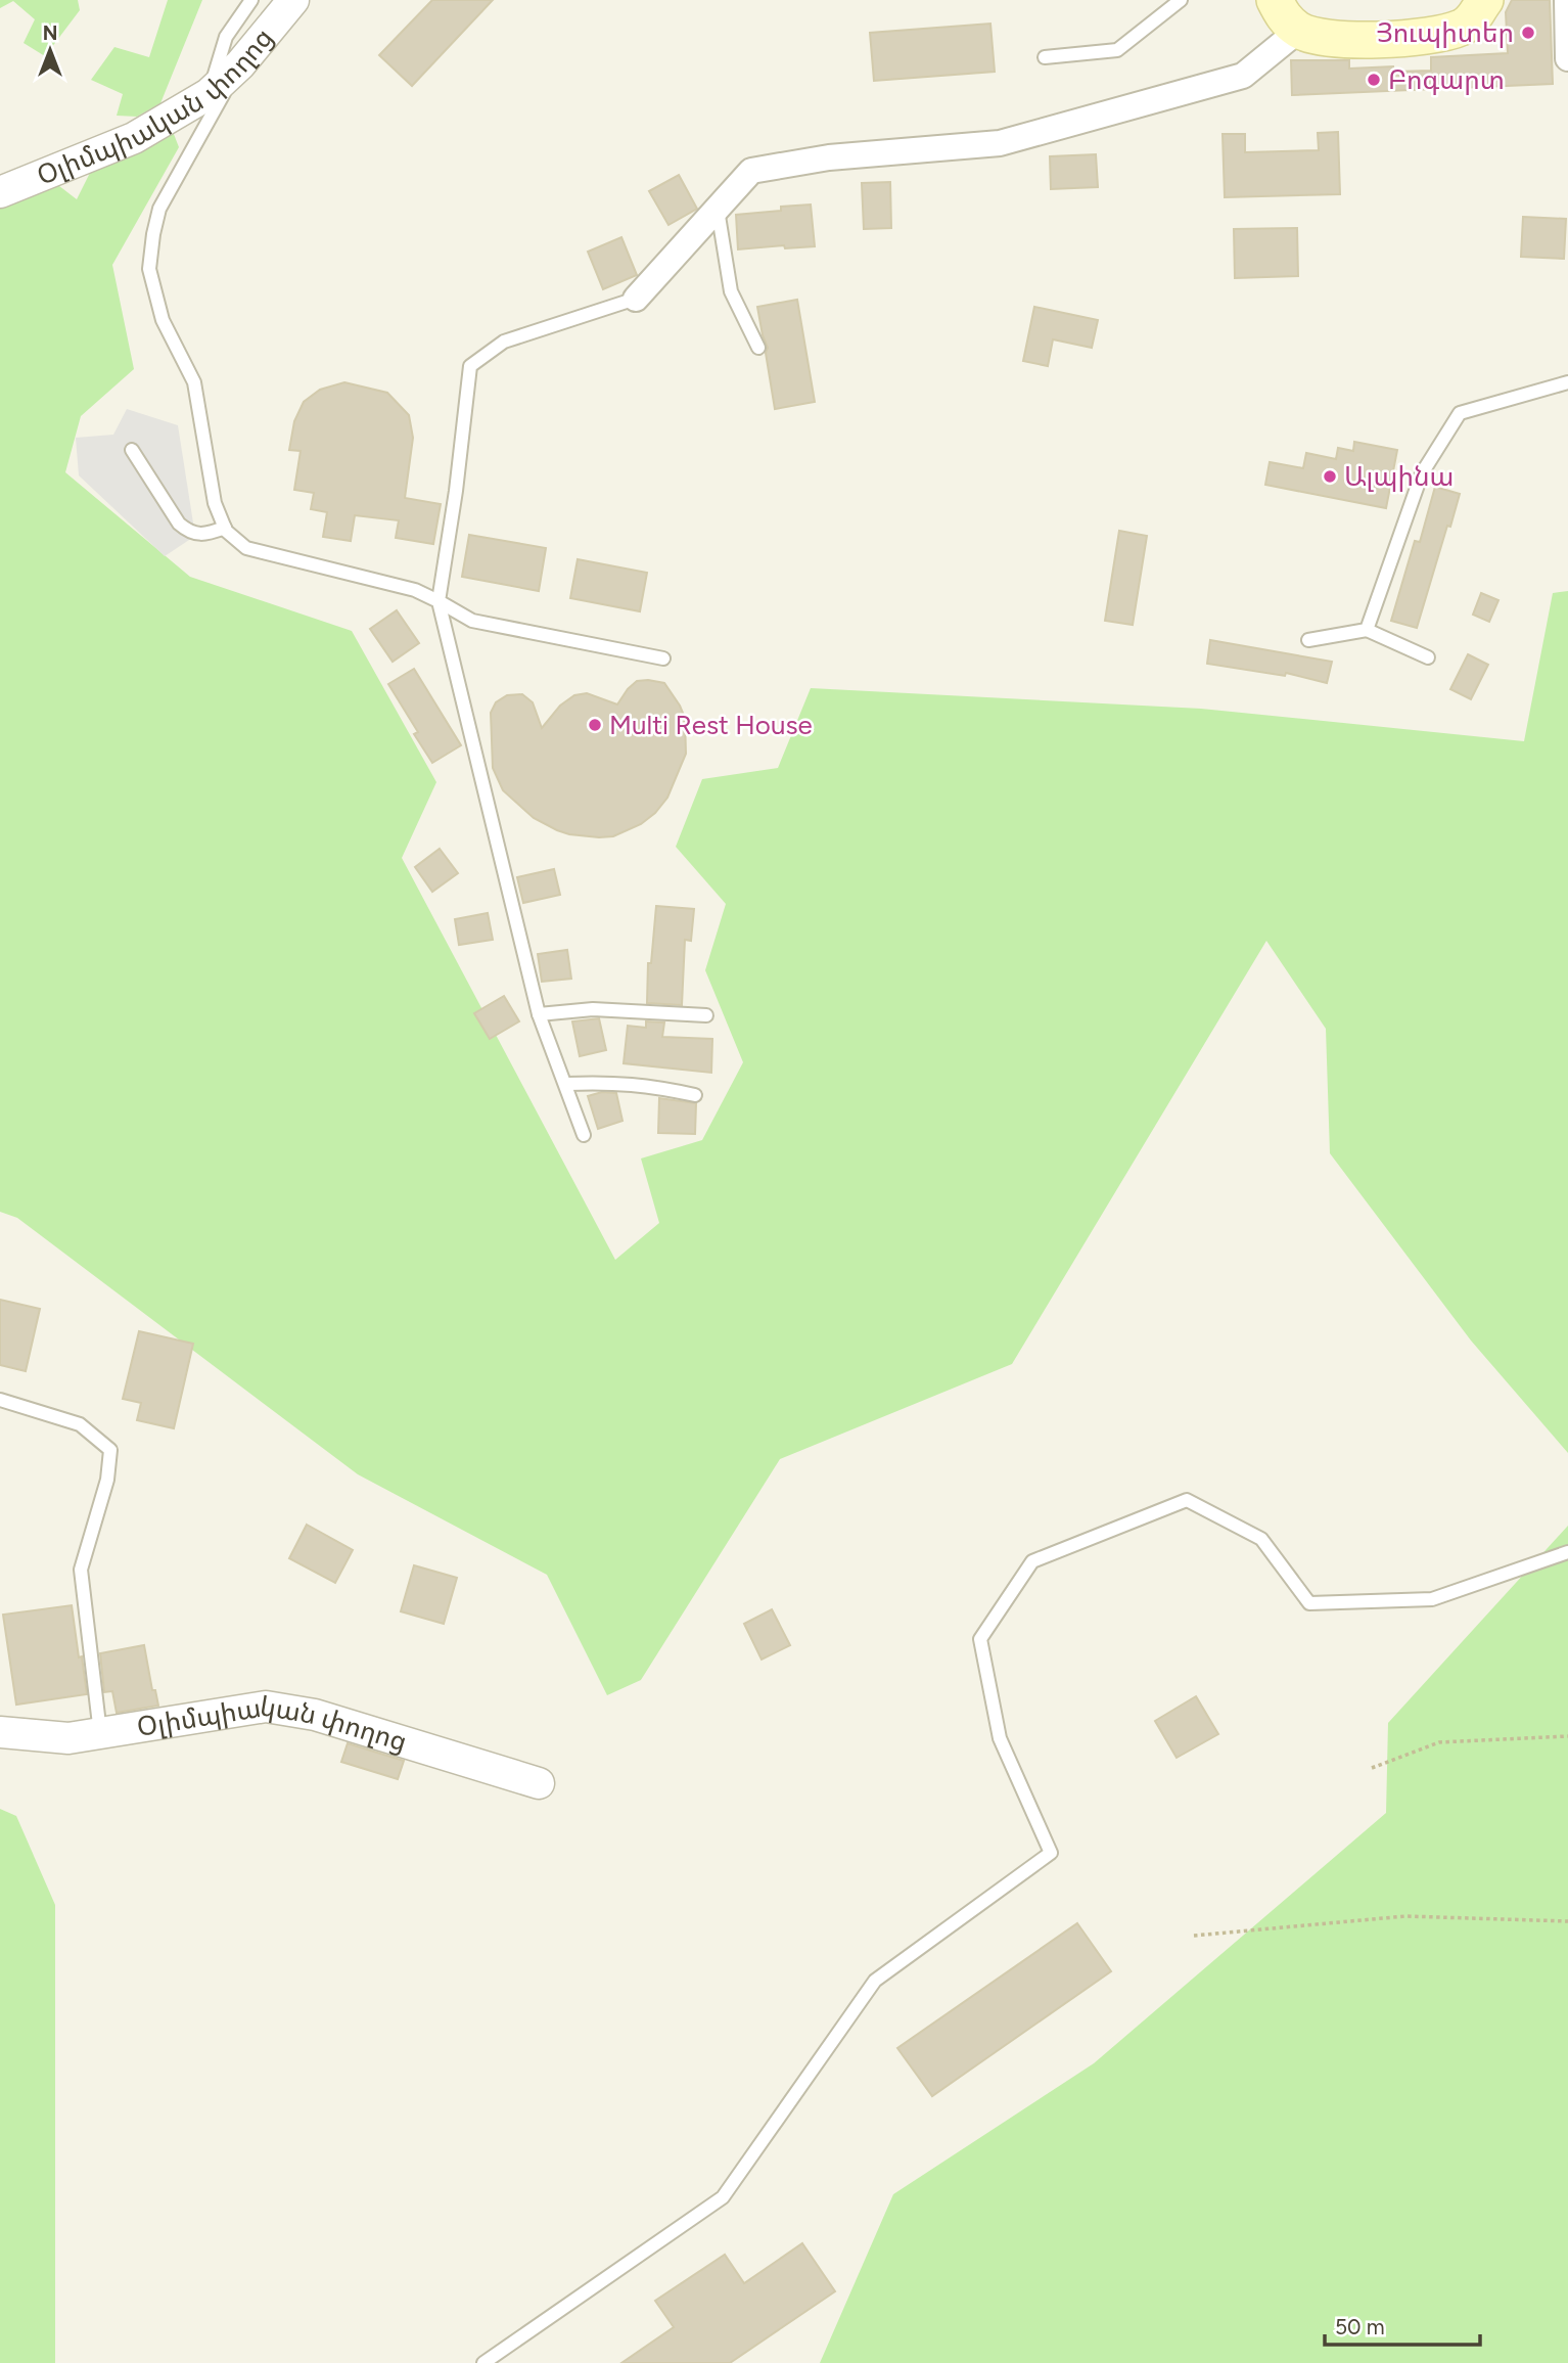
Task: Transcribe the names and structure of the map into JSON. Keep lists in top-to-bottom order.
{
  "streets": {
    "street": ["Օլիմպիական փողոց"]
  },
  "places": [
    "Յուպիտեր",
    "Բոգարտ",
    "Ալպինա",
    "Multi Rest House"
  ],
  "scale_bar": "50 m",
  "north": "top"
}
